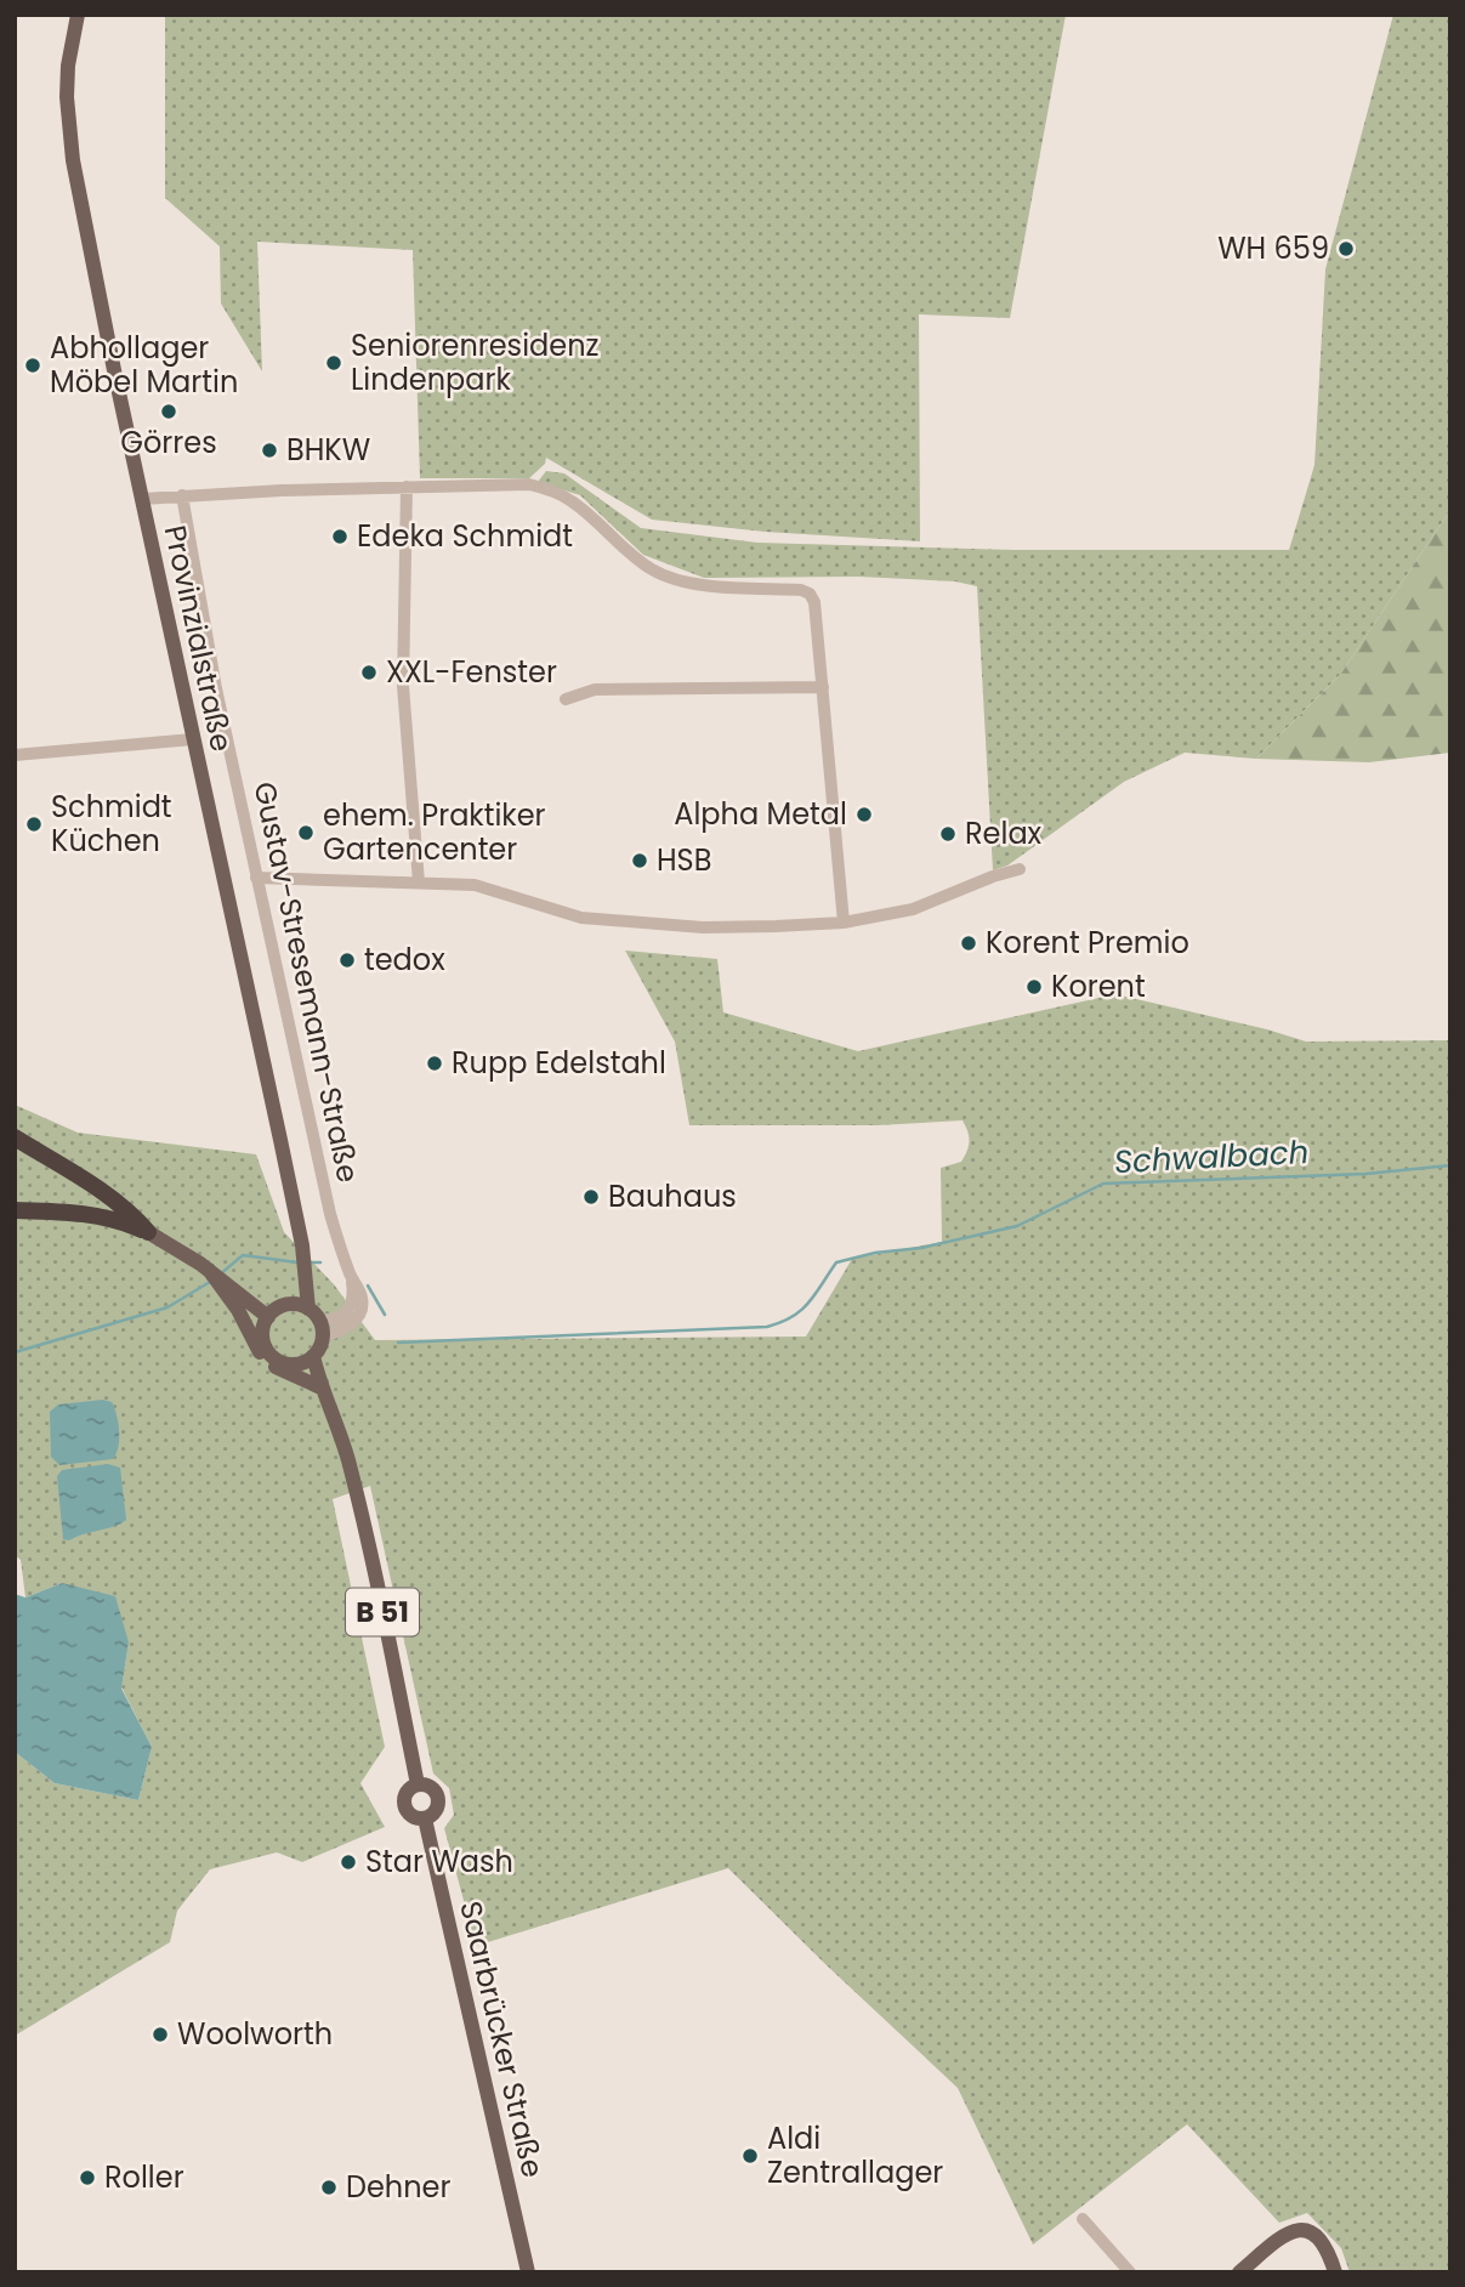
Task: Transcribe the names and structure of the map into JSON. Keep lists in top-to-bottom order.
{
  "streets": {
    "main road": ["Provinzialstraße", "B 51", "Saarbrücker Straße"],
    "street": ["Gustav-Stresemann-Straße"]
  },
  "crossings": [
    ["Provinzialstraße", "Gustav-Stresemann-Straße"],
    ["Provinzialstraße", "B 51"],
    ["Gustav-Stresemann-Straße", "B 51"],
    ["B 51", "Saarbrücker Straße"]
  ],
  "water": ["Schwalbach"],
  "places": [
    "WH 659",
    "Seniorenresidenz Lindenpark",
    "Abhollager Möbel Martin",
    "Görres",
    "BHKW",
    "Edeka Schmidt",
    "XXL-Fenster",
    "Alpha Metal",
    "Schmidt Küchen",
    "ehem. Praktiker Gartencenter",
    "Relax",
    "HSB",
    "Korent Premio",
    "tedox",
    "Korent",
    "Rupp Edelstahl",
    "Bauhaus",
    "Star Wash",
    "Woolworth",
    "Aldi Zentrallager",
    "Roller",
    "Dehner"
  ]
}
